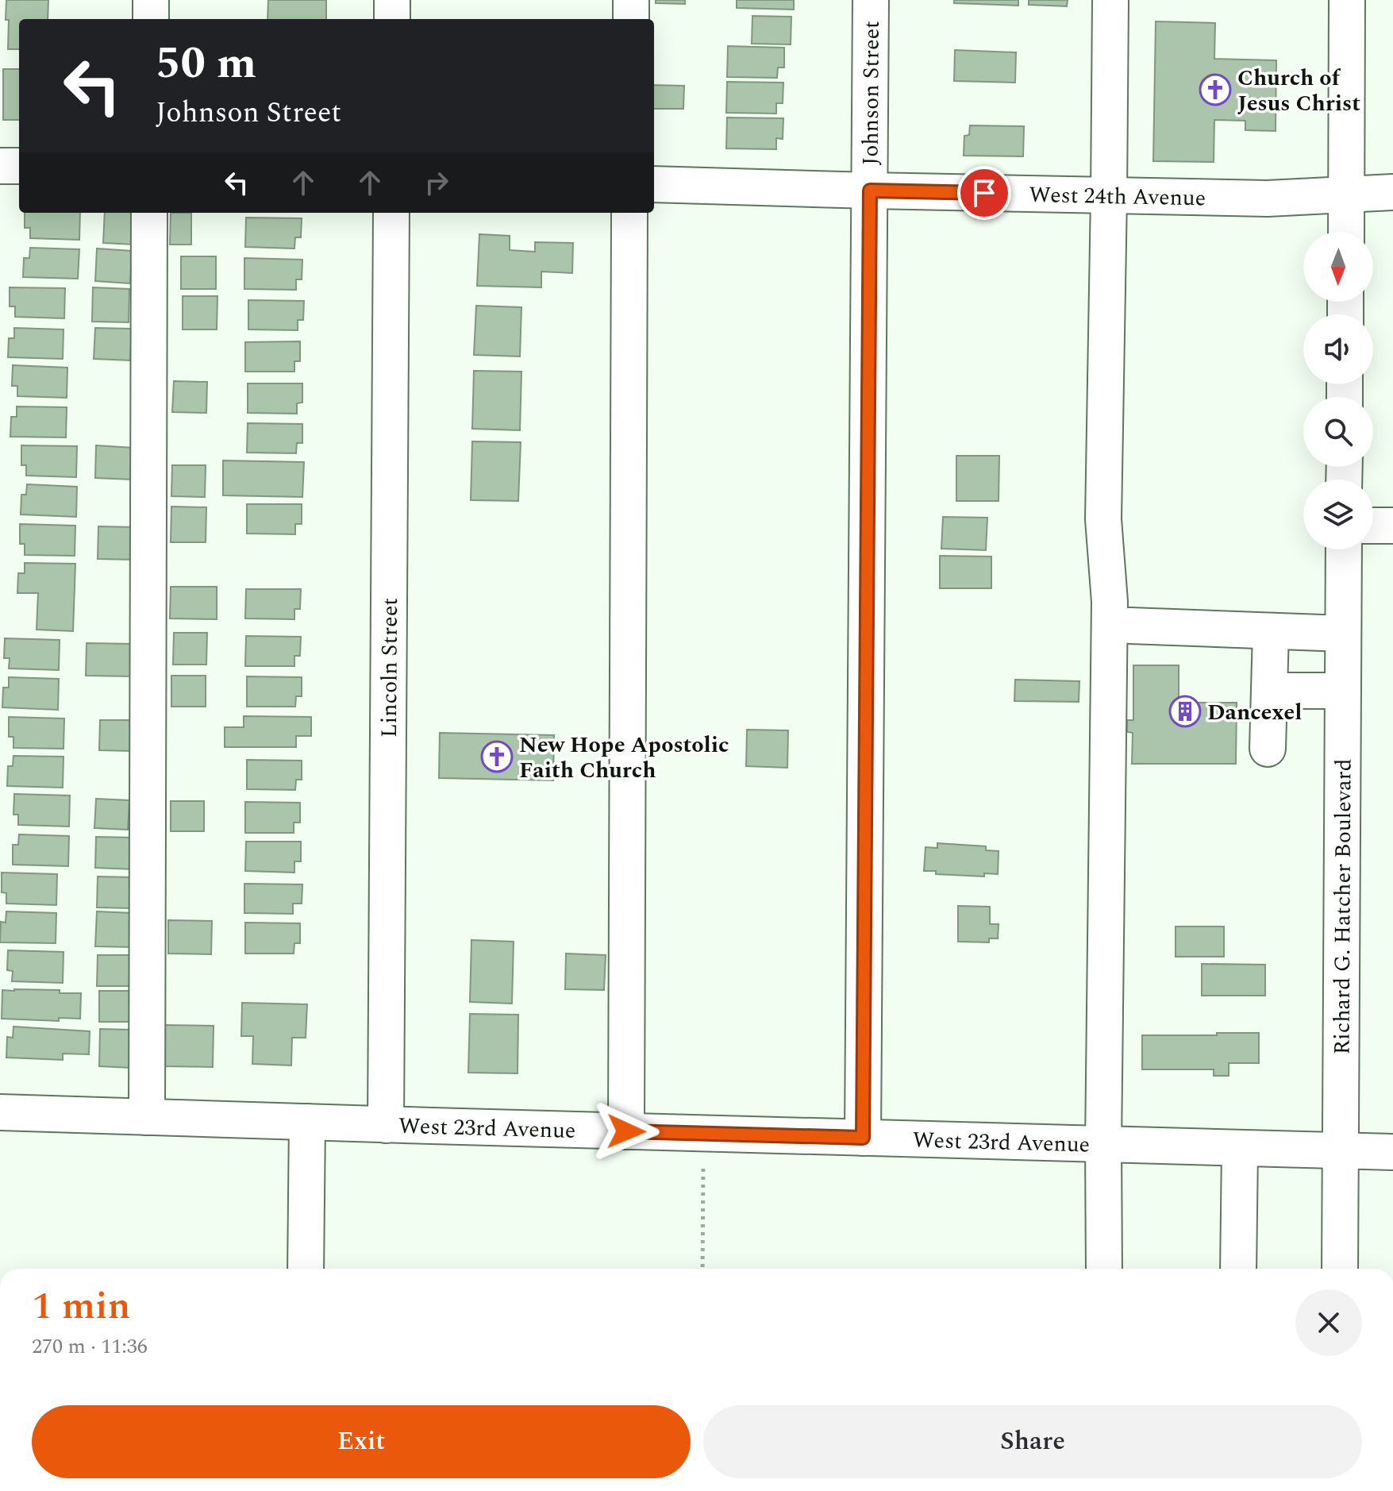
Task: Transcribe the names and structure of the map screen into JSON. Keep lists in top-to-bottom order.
{
  "streets": {
    "street": [
      "Johnson Street",
      "West 24th Avenue",
      "Lincoln Street",
      "Richard G. Hatcher Boulevard",
      "West 23rd Avenue"
    ]
  },
  "crossings": [
    ["Johnson Street", "West 24th Avenue"],
    ["Johnson Street", "West 23rd Avenue"],
    ["Lincoln Street", "West 23rd Avenue"],
    ["Richard G. Hatcher Boulevard", "West 23rd Avenue"]
  ],
  "places": {
    "church": ["Church of Jesus Christ", "New Hope Apostolic Faith Church"],
    "building": ["Dancexel"]
  },
  "north": "bottom",
  "page": {
    "turn": ["50 m", "Johnson Street"],
    "heading": ["1 min", "270 m · 11:36"],
    "buttons": ["Exit", "Share"]
  }
}
